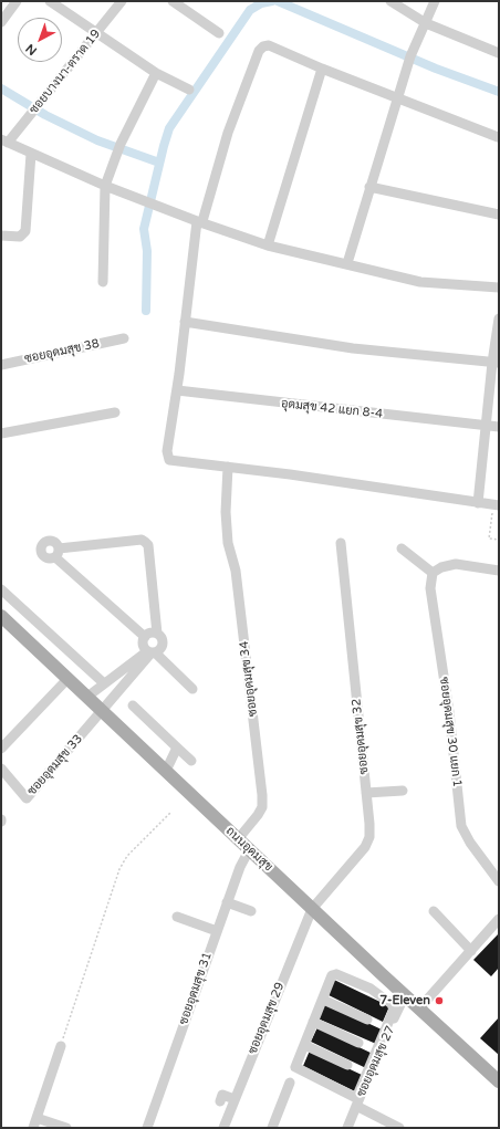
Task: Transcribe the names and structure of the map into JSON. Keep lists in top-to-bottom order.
{
  "streets": {
    "main road": ["ถนนอุดมสุข"],
    "street": [
      "ซอยบางนา-ตราด 19",
      "ซอยอุดมสุข 38",
      "อุดมสุข 42 แยก 8-4",
      "ซอยอุดมสุข 34",
      "ซอยอุดมสุข 30 แยก 1",
      "ซอยอุดมสุข 32",
      "ซอยอุดมสุข 33",
      "ซอยอุดมสุข 31",
      "ซอยอุดมสุข 29",
      "ซอยอุดมสุข 27"
    ]
  },
  "crossings": [
    ["ซอยอุดมสุข 34", "ถนนอุดมสุข"],
    ["ซอยอุดมสุข 32", "ถนนอุดมสุข"],
    ["ซอยอุดมสุข 32", "ซอยอุดมสุข 29"],
    ["ซอยอุดมสุข 33", "ถนนอุดมสุข"],
    ["ถนนอุดมสุข", "ซอยอุดมสุข 31"],
    ["ถนนอุดมสุข", "ซอยอุดมสุข 29"],
    ["ถนนอุดมสุข", "ซอยอุดมสุข 27"]
  ],
  "places": ["7-Eleven"],
  "north": "bottom left"
}
